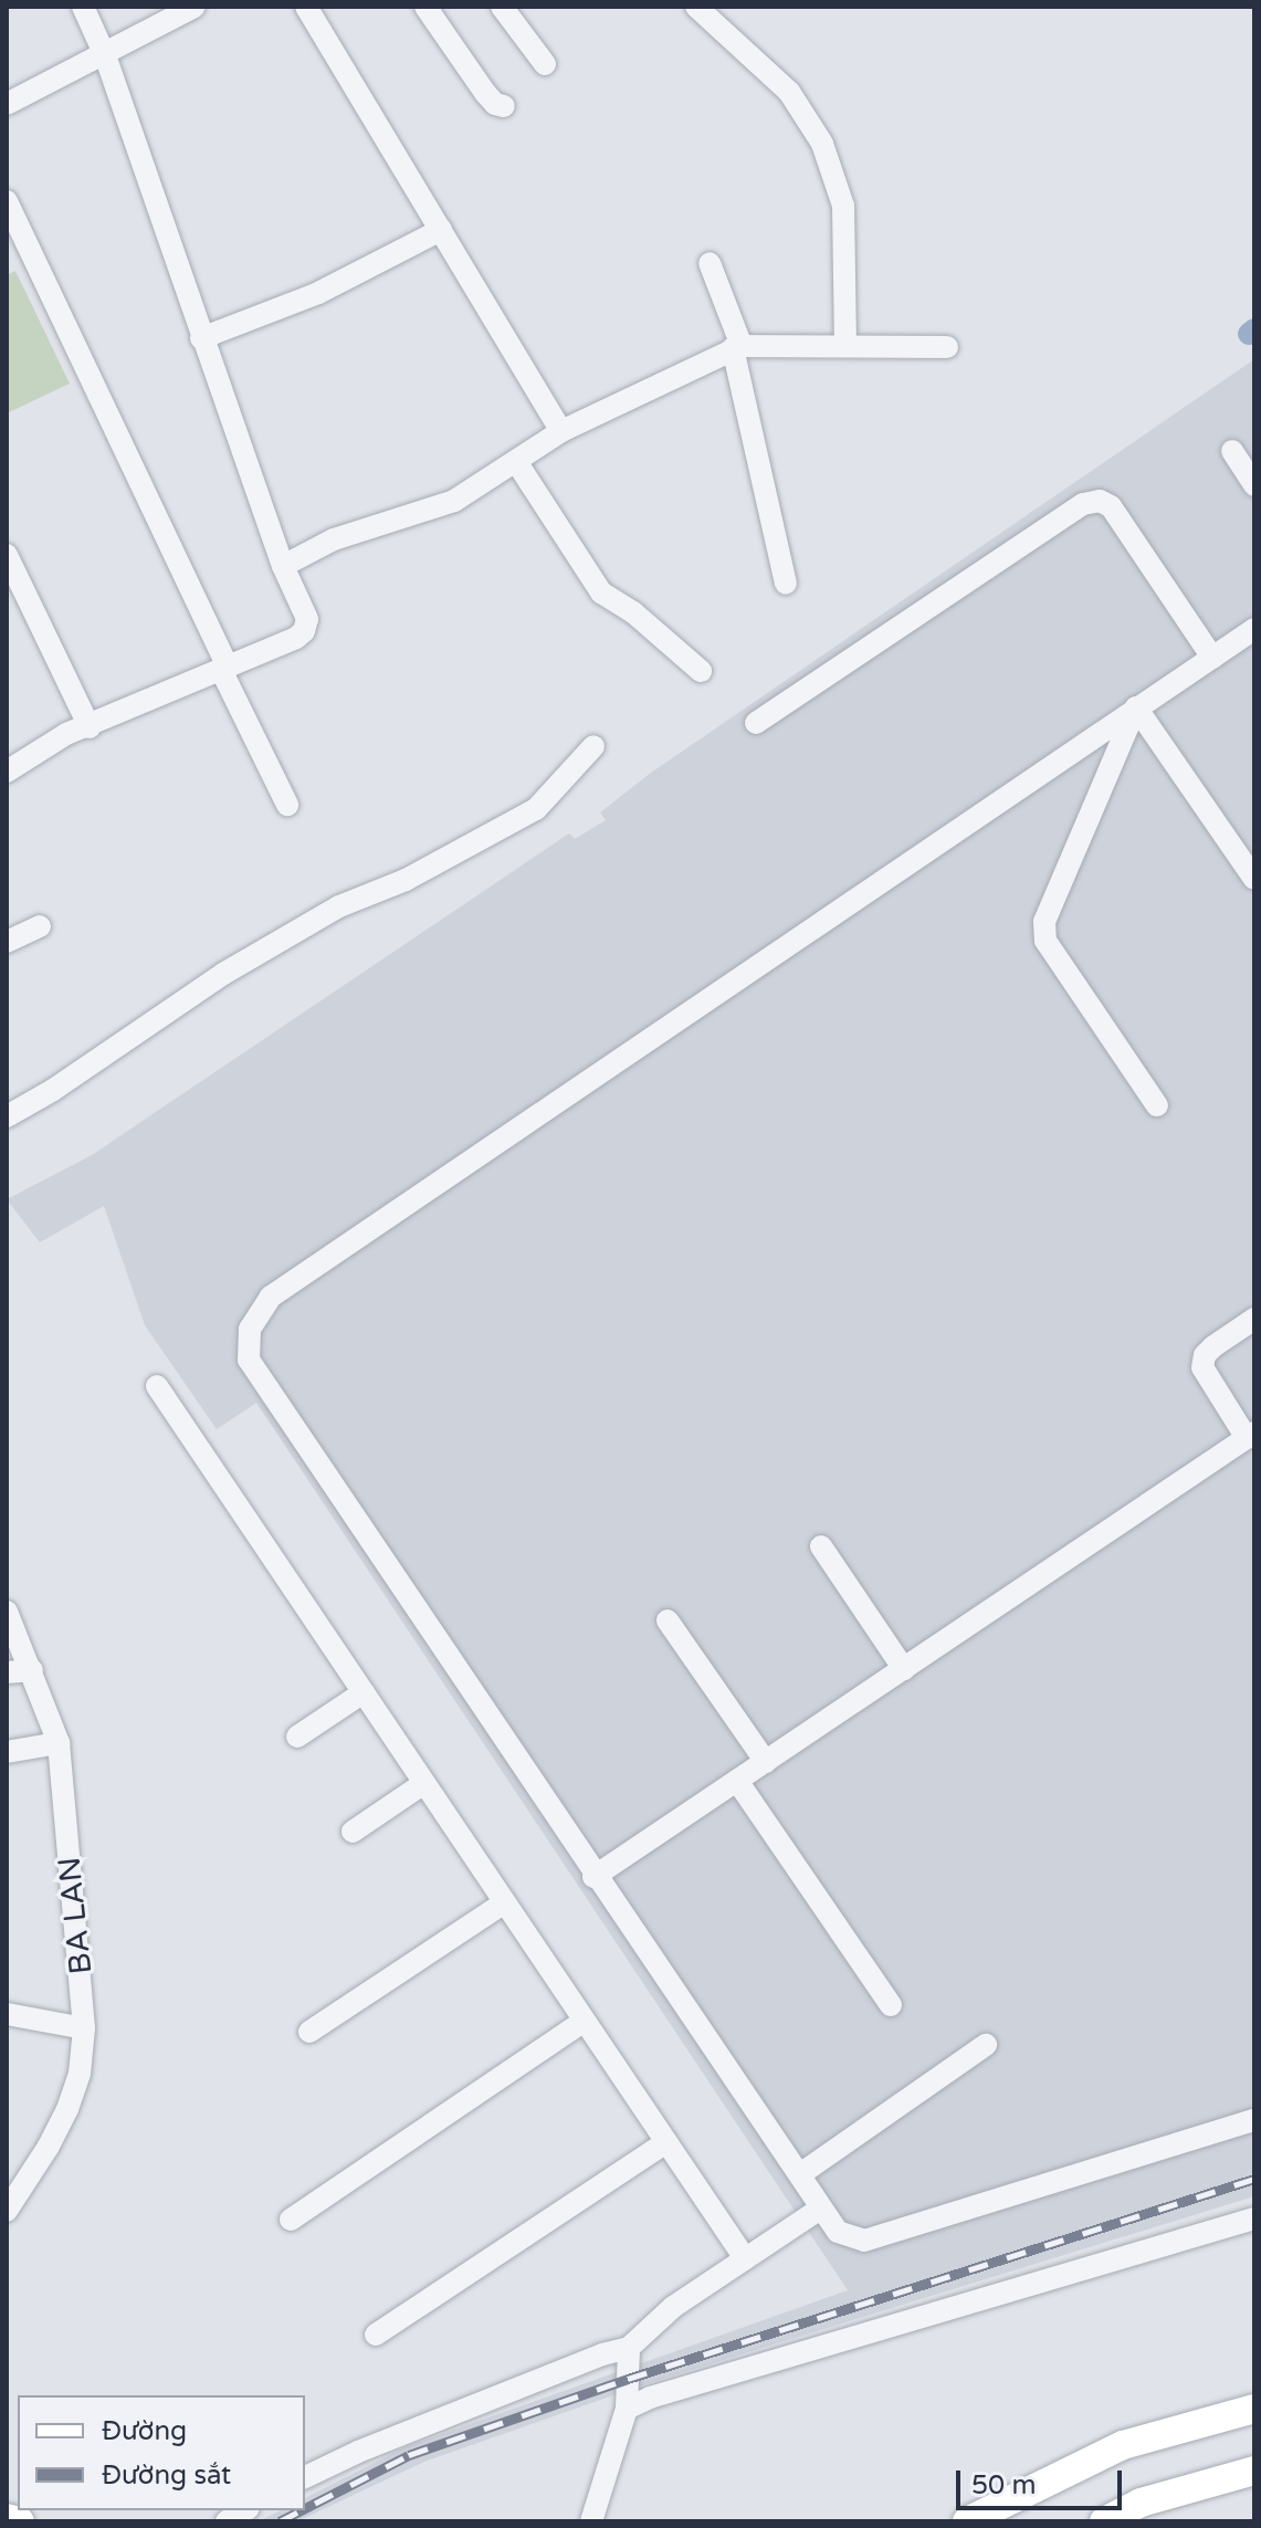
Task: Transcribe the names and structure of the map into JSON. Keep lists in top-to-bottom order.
{
  "streets": {
    "street": ["BA LAN"]
  },
  "legend": ["Đường", "Đường sắt"],
  "scale_bar": "50 m"
}
